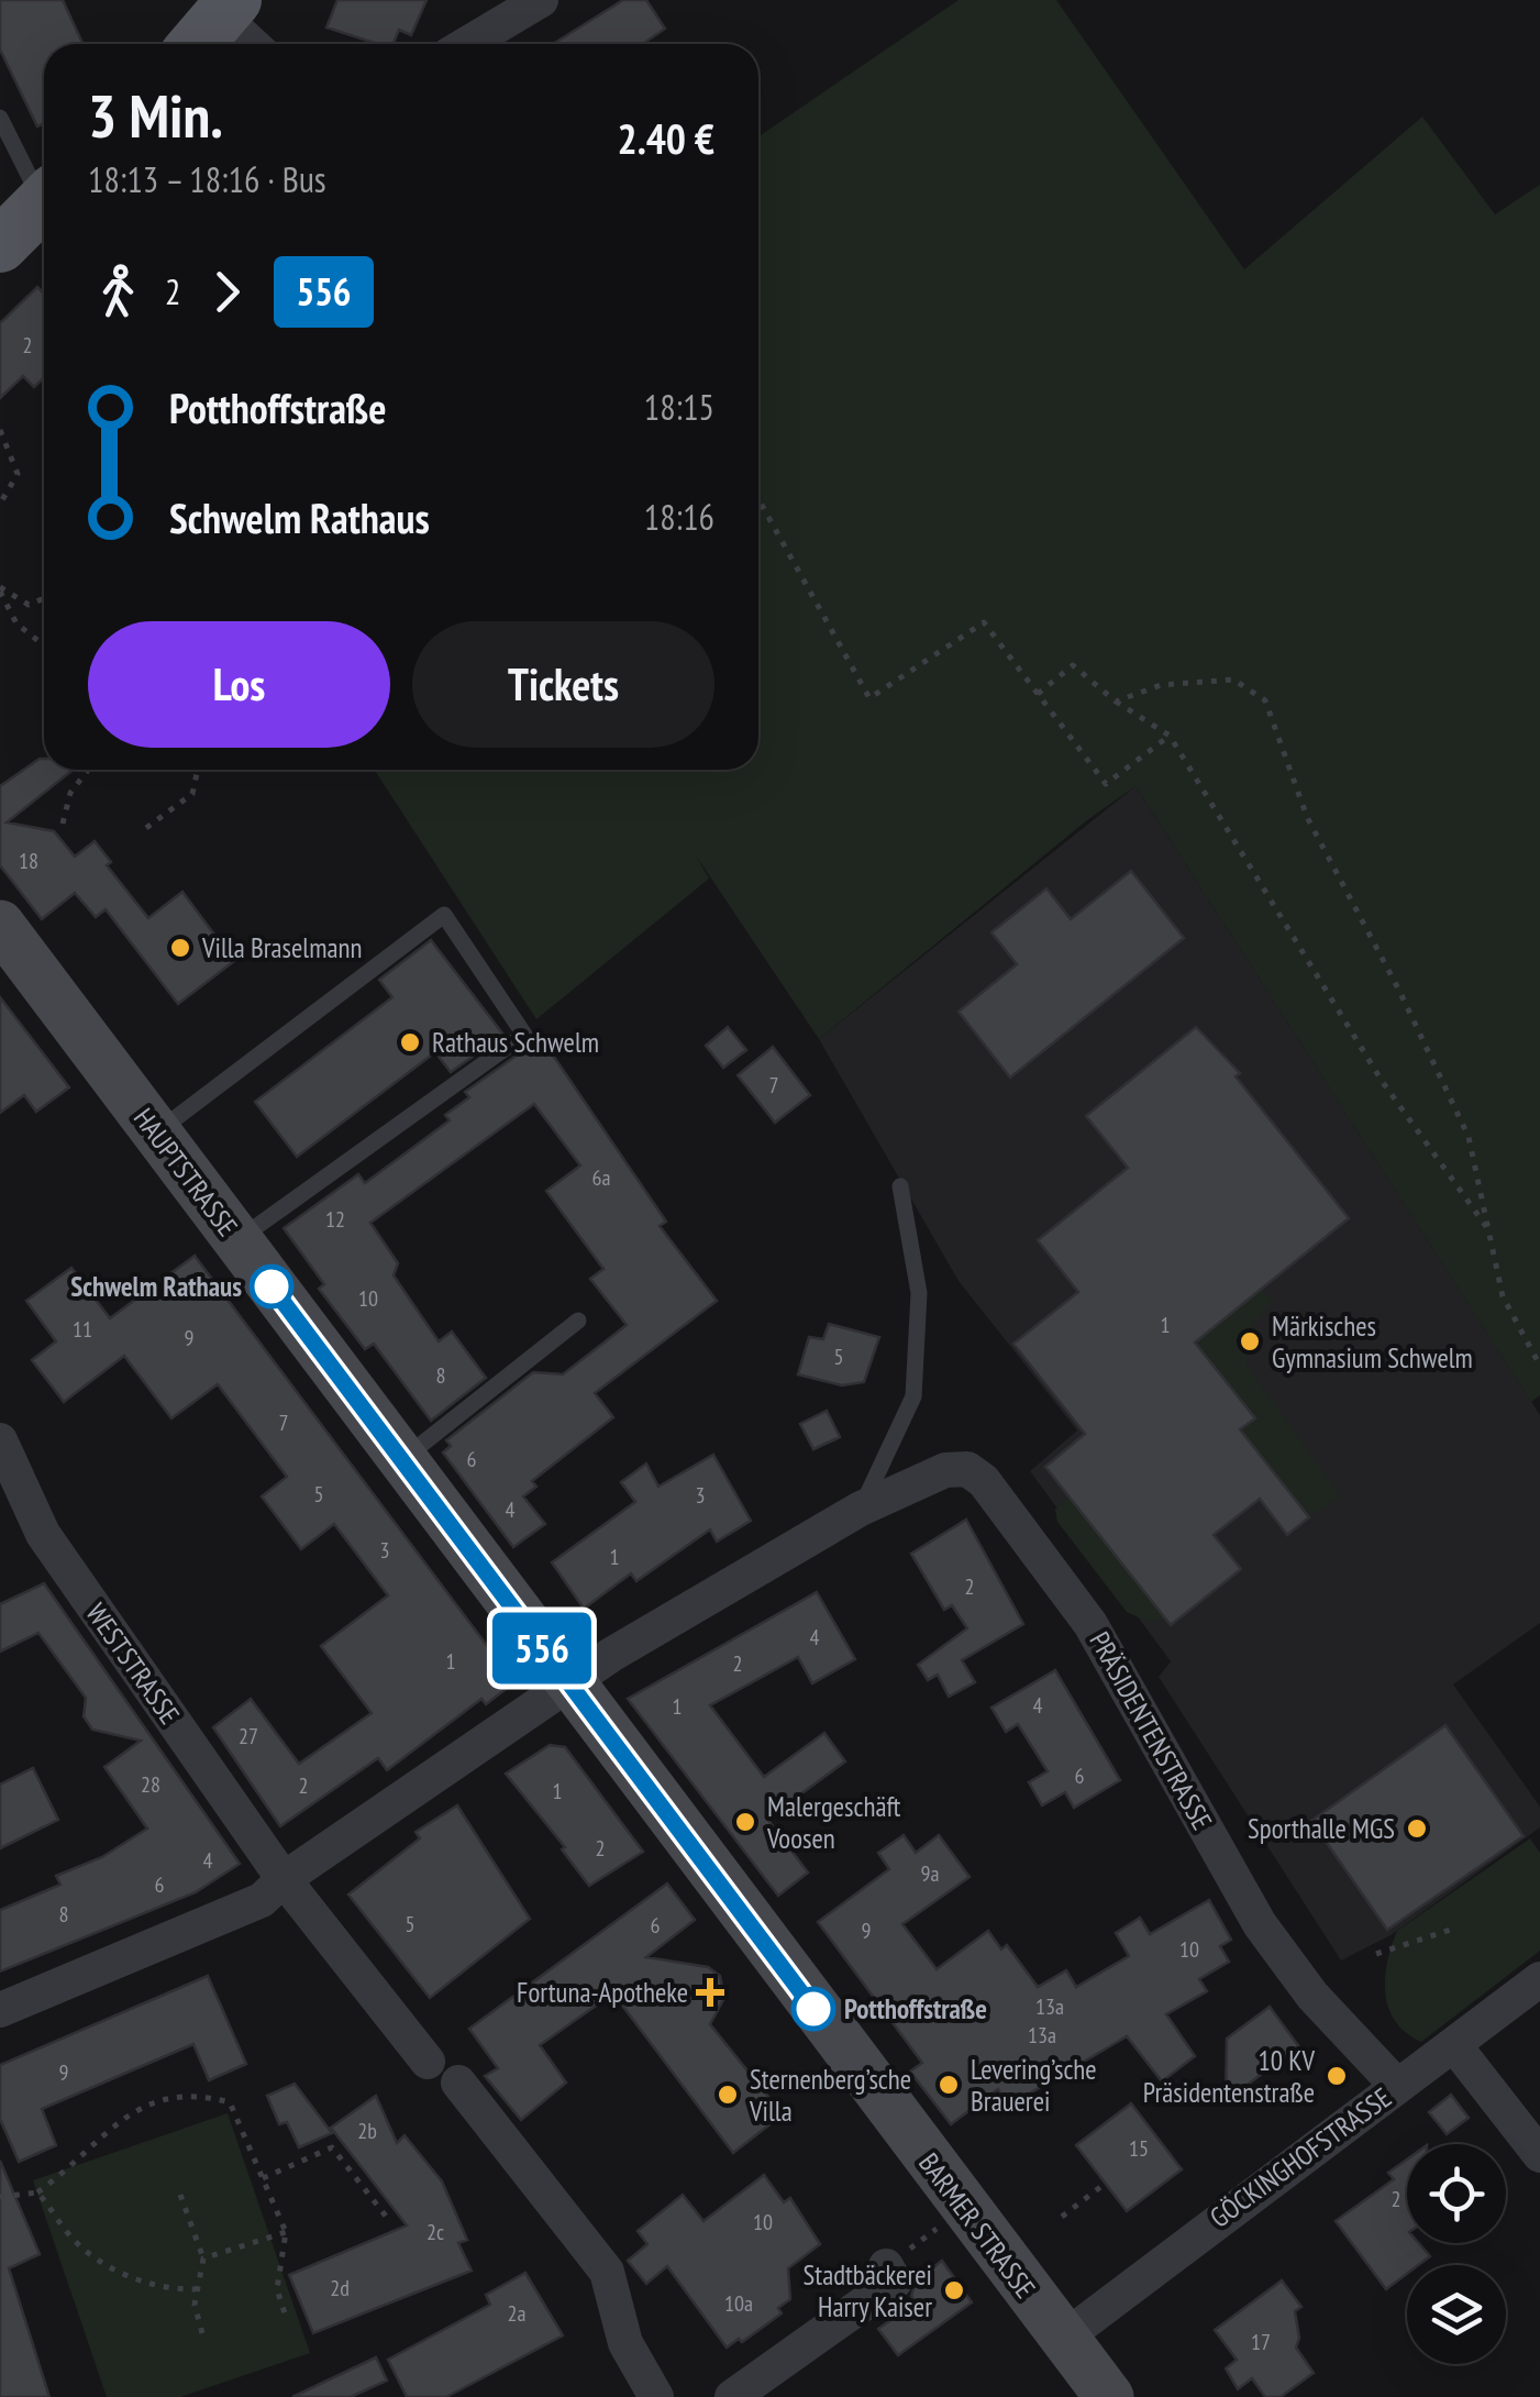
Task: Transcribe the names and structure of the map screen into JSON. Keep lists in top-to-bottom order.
{
  "streets": {
    "street": [
      "HAUPTSTRASSE",
      "WESTSTRASSE",
      "PRÄSIDENTENSTRASSE",
      "GÖCKINGHOFSTRASSE",
      "BARMER STRASSE"
    ]
  },
  "crossings": [
    ["HAUPTSTRASSE", "PRÄSIDENTENSTRASSE"],
    ["HAUPTSTRASSE", "BARMER STRASSE"],
    ["PRÄSIDENTENSTRASSE", "GÖCKINGHOFSTRASSE"],
    ["PRÄSIDENTENSTRASSE", "BARMER STRASSE"],
    ["GÖCKINGHOFSTRASSE", "BARMER STRASSE"]
  ],
  "places": {
    "other": [
      "Villa Braselmann",
      "Rathaus Schwelm",
      "Schwelm Rathaus",
      "Märkisches Gymnasium Schwelm",
      "Malergeschäft Voosen",
      "Sporthalle MGS",
      "Potthoffstraße",
      "10 KV Präsidentenstraße",
      "Levering’sche Brauerei",
      "Sternenberg’sche Villa",
      "Stadtbäckerei Harry Kaiser"
    ],
    "health": ["Fortuna-Apotheke"]
  },
  "lines": ["bus line 556"],
  "house_numbers": [
    "2",
    "18",
    "7",
    "6a",
    "12",
    "10",
    "1",
    "11",
    "9",
    "5",
    "8",
    "7",
    "6",
    "5",
    "3",
    "4",
    "3",
    "1",
    "2",
    "4",
    "1",
    "2",
    "4",
    "1",
    "27",
    "6",
    "28",
    "2",
    "1",
    "2",
    "4",
    "9a",
    "6",
    "8",
    "5",
    "6",
    "9",
    "10",
    "13a",
    "13a",
    "9",
    "2b",
    "15",
    "2",
    "10",
    "2c",
    "2d",
    "10a",
    "2a",
    "17"
  ],
  "page": {
    "on_map": "556",
    "heading": ["3 Min.", "18:13 – 18:16 · Bus", "2.40 €"],
    "legs": ["2", "556"],
    "list": [
      {
        "name": "Potthoffstraße",
        "value": "18:15"
      },
      {
        "name": "Schwelm Rathaus",
        "value": "18:16"
      }
    ],
    "buttons": ["Los", "Tickets"]
  }
}
